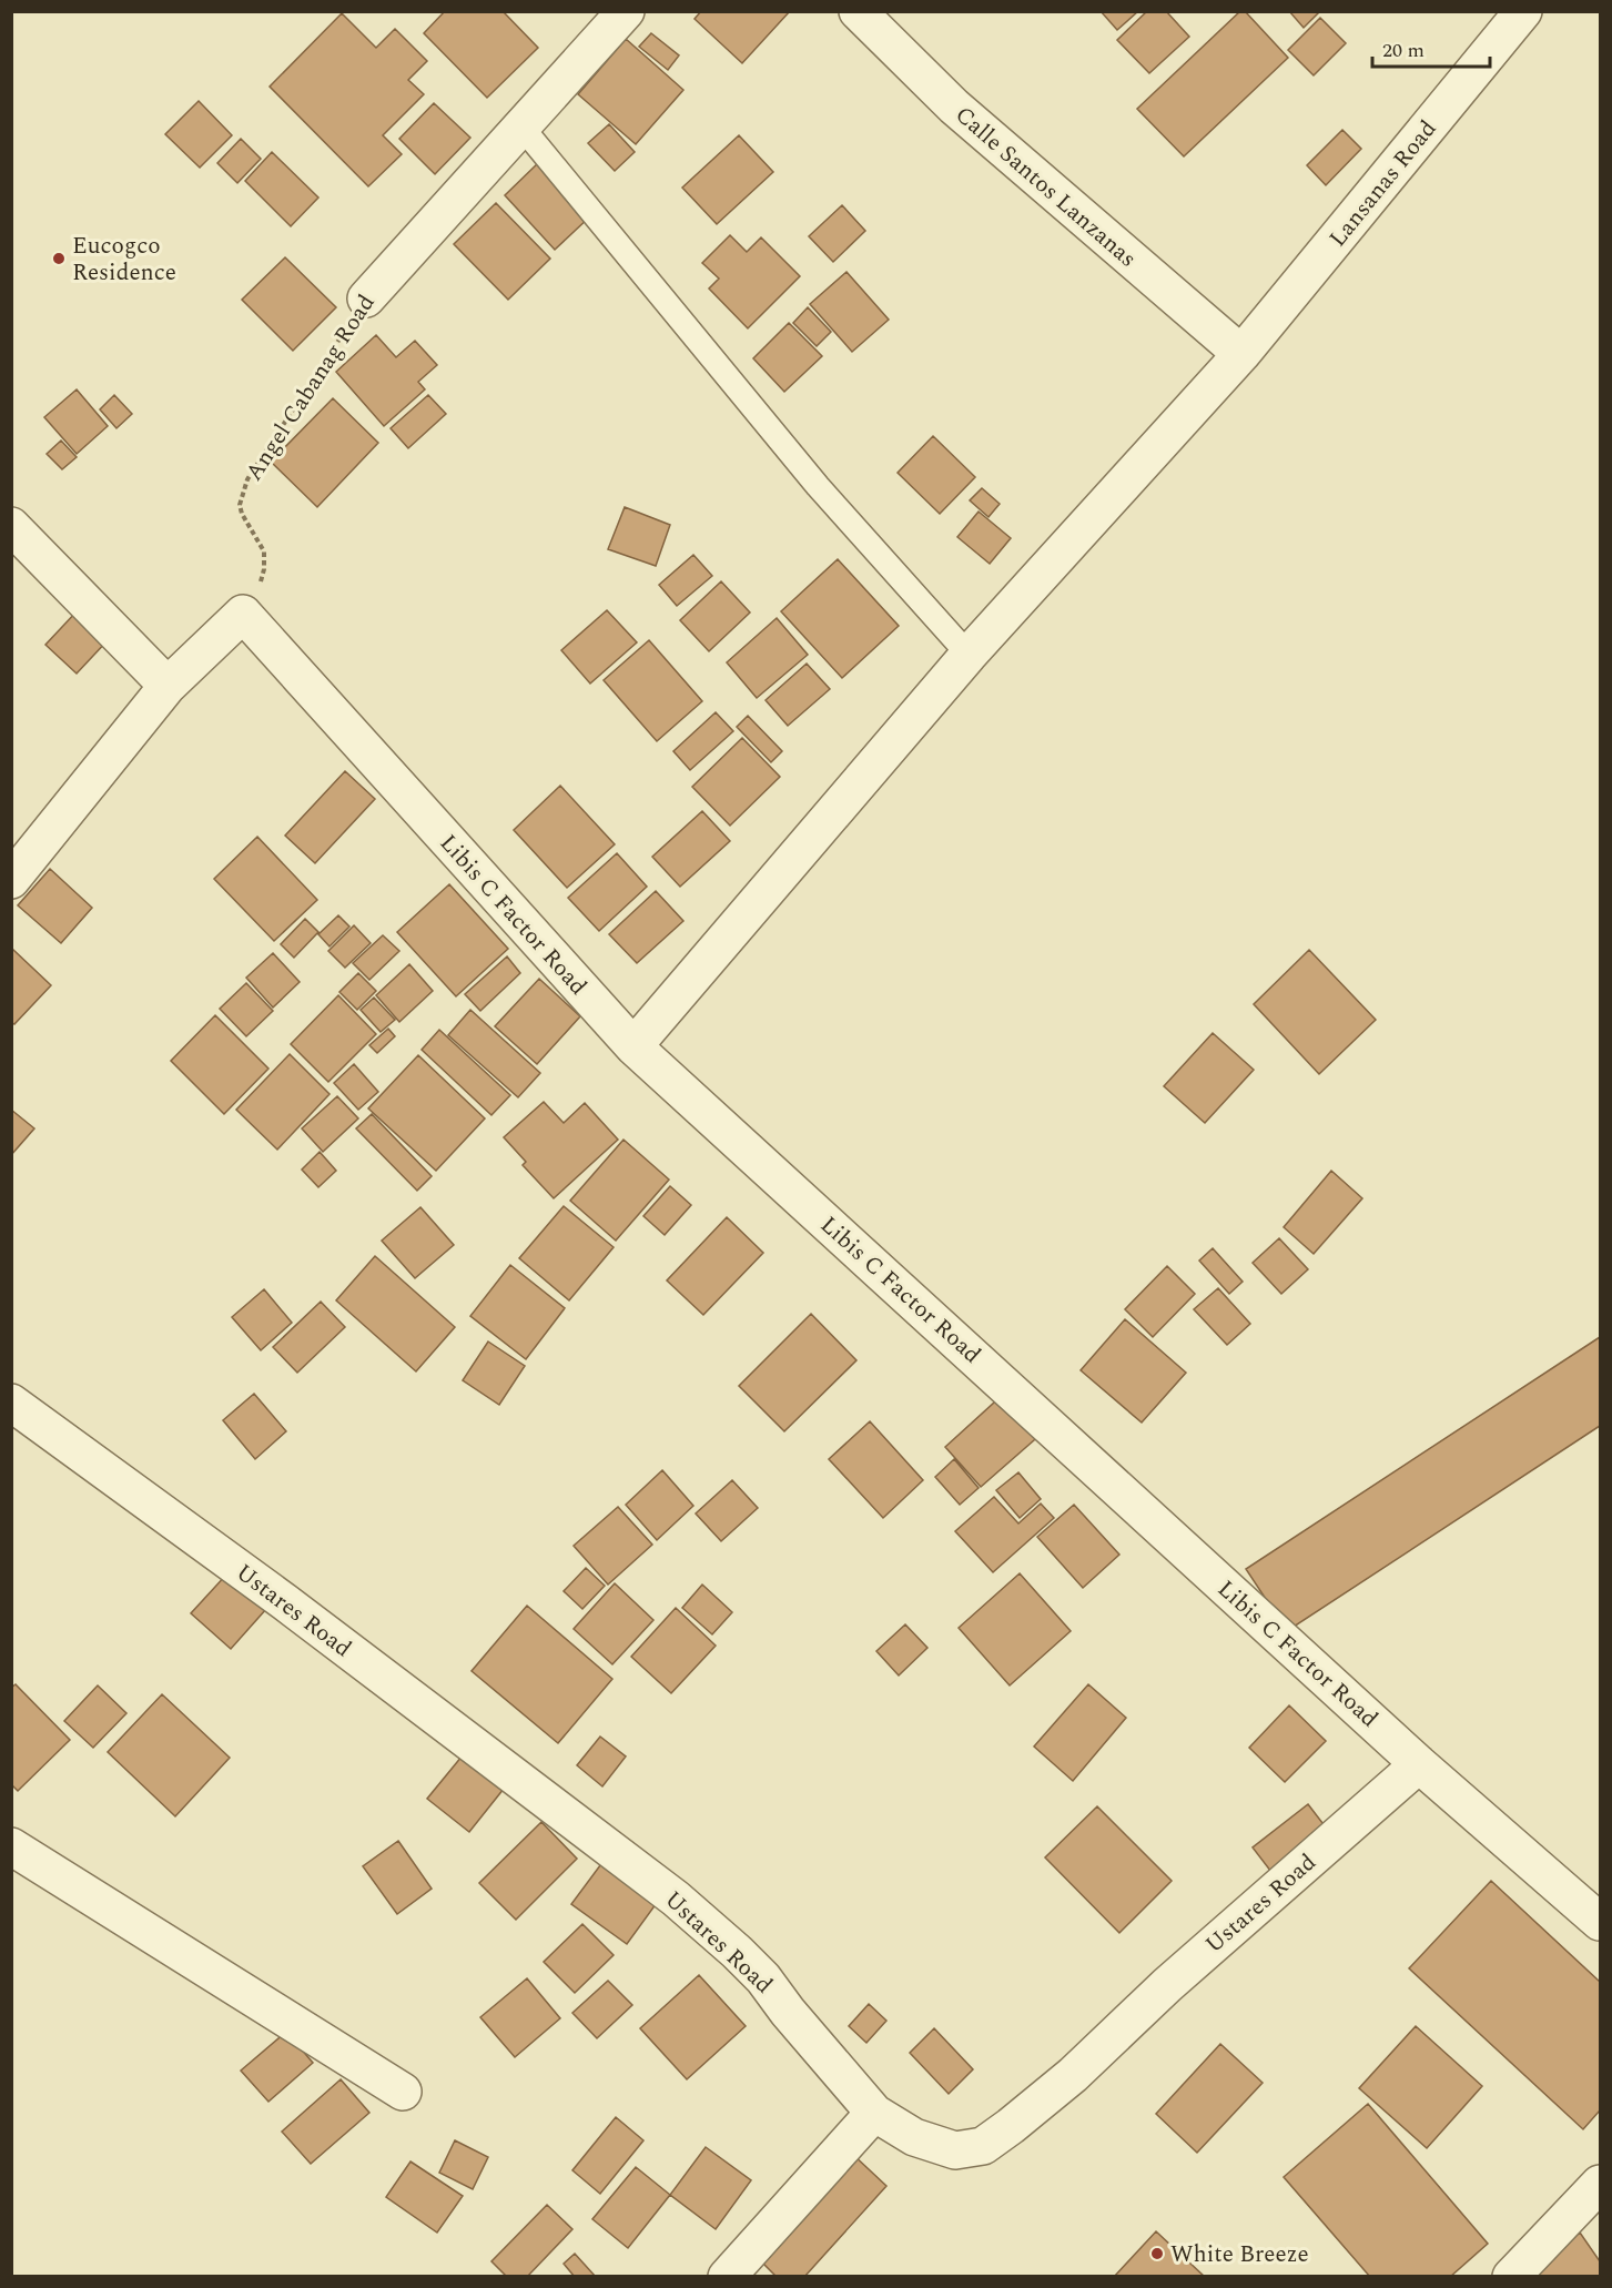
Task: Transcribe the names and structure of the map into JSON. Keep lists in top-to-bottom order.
{
  "streets": {
    "street": [
      "Lansanas Road",
      "Calle Santos Lanzanas",
      "Angel Cabanag Road",
      "Libis C Factor Road",
      "Ustares Road"
    ]
  },
  "crossings": [
    ["Lansanas Road", "Calle Santos Lanzanas"],
    ["Lansanas Road", "Libis C Factor Road"],
    ["Angel Cabanag Road", "Libis C Factor Road"],
    ["Libis C Factor Road", "Ustares Road"]
  ],
  "places": ["Eucogco Residence", "White Breeze"],
  "scale_bar": "20 m"
}
